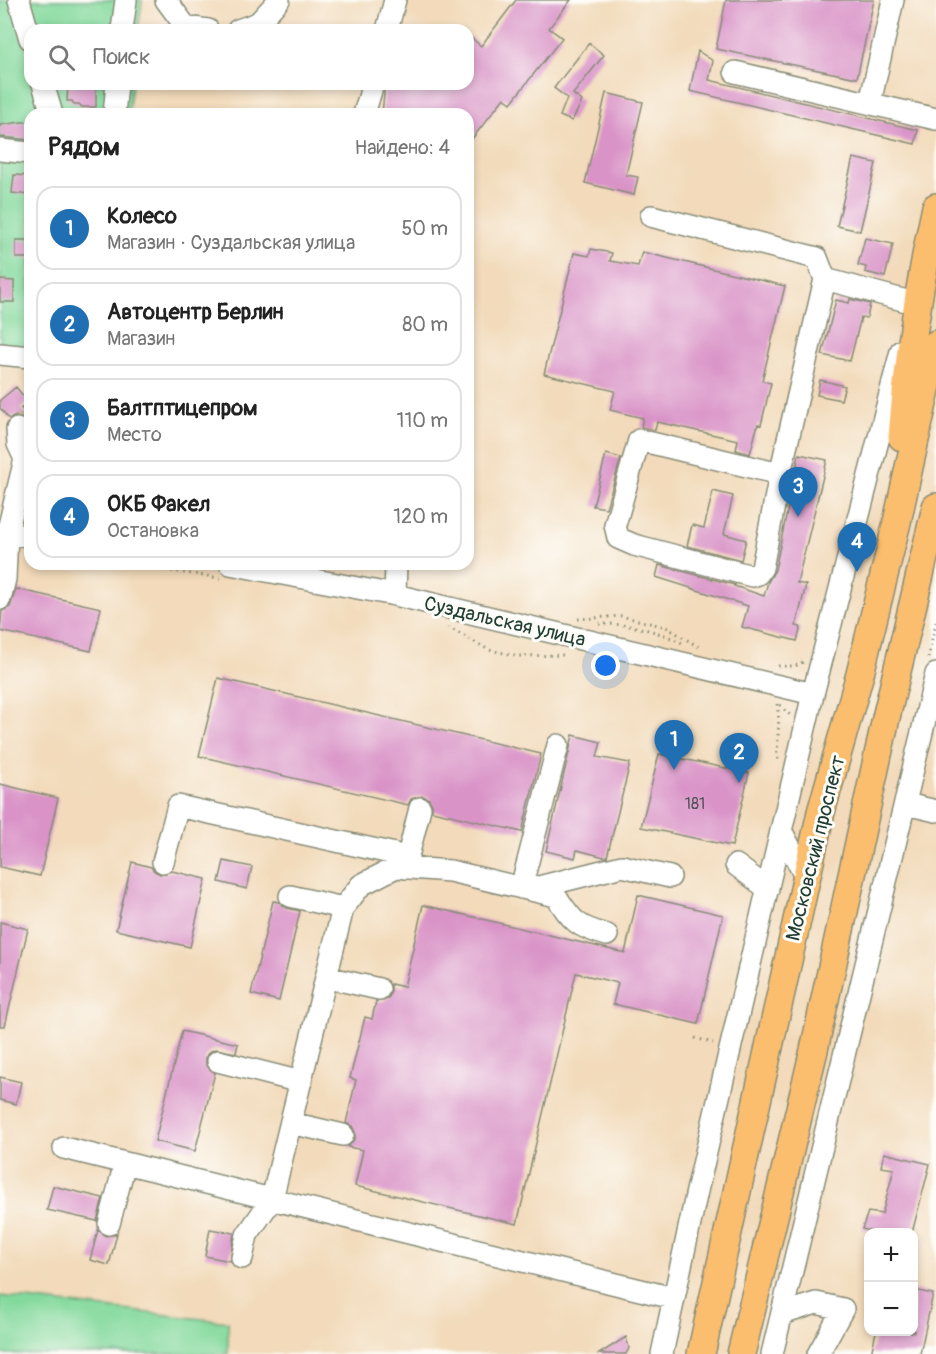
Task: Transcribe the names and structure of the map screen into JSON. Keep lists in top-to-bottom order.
{
  "streets": {
    "main road": ["Московский проспект"],
    "street": ["Суздальская улица"]
  },
  "crossings": [
    ["Суздальская улица", "Московский проспект"]
  ],
  "house_numbers": ["181"],
  "page": {
    "search": "Поиск",
    "heading": ["Рядом", "Найдено: 4"],
    "list": [
      {
        "mark": "1",
        "name": "Колесо",
        "note": "Магазин · Суздальская улица",
        "value": "50 m"
      },
      {
        "mark": "2",
        "name": "Автоцентр Берлин",
        "note": "Магазин",
        "value": "80 m"
      },
      {
        "mark": "3",
        "name": "Балтптицепром",
        "note": "Место",
        "value": "110 m"
      },
      {
        "mark": "4",
        "name": "ОКБ Факел",
        "note": "Остановка",
        "value": "120 m"
      }
    ],
    "pins": [
      "3",
      "4",
      "1",
      "2"
    ],
    "map_buttons": ["+", "−"]
  }
}
